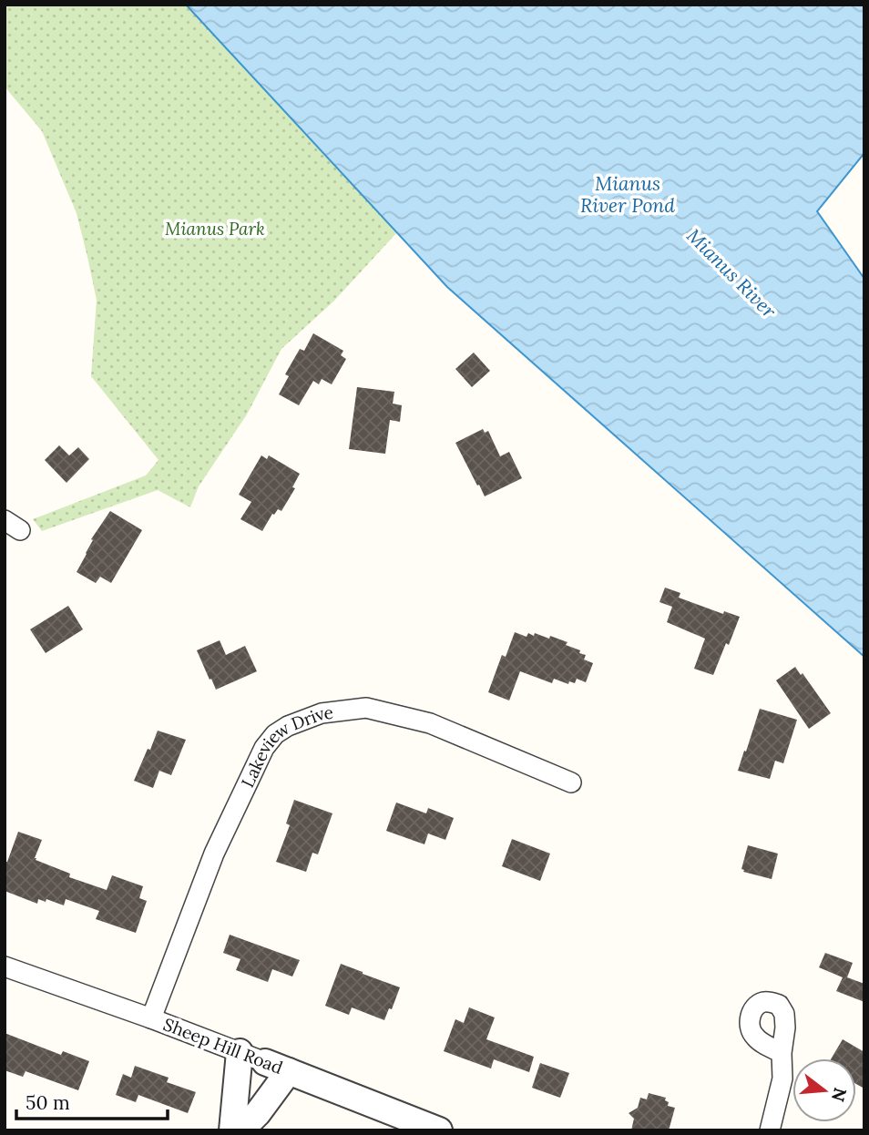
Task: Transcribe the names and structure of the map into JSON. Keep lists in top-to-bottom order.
{
  "streets": {
    "street": ["Lakeview Drive", "Sheep Hill Road"]
  },
  "crossings": [
    ["Lakeview Drive", "Sheep Hill Road"]
  ],
  "water": ["Mianus River Pond", "Mianus River"],
  "parks": ["Mianus Park"],
  "scale_bar": "50 m",
  "north": "right"
}
